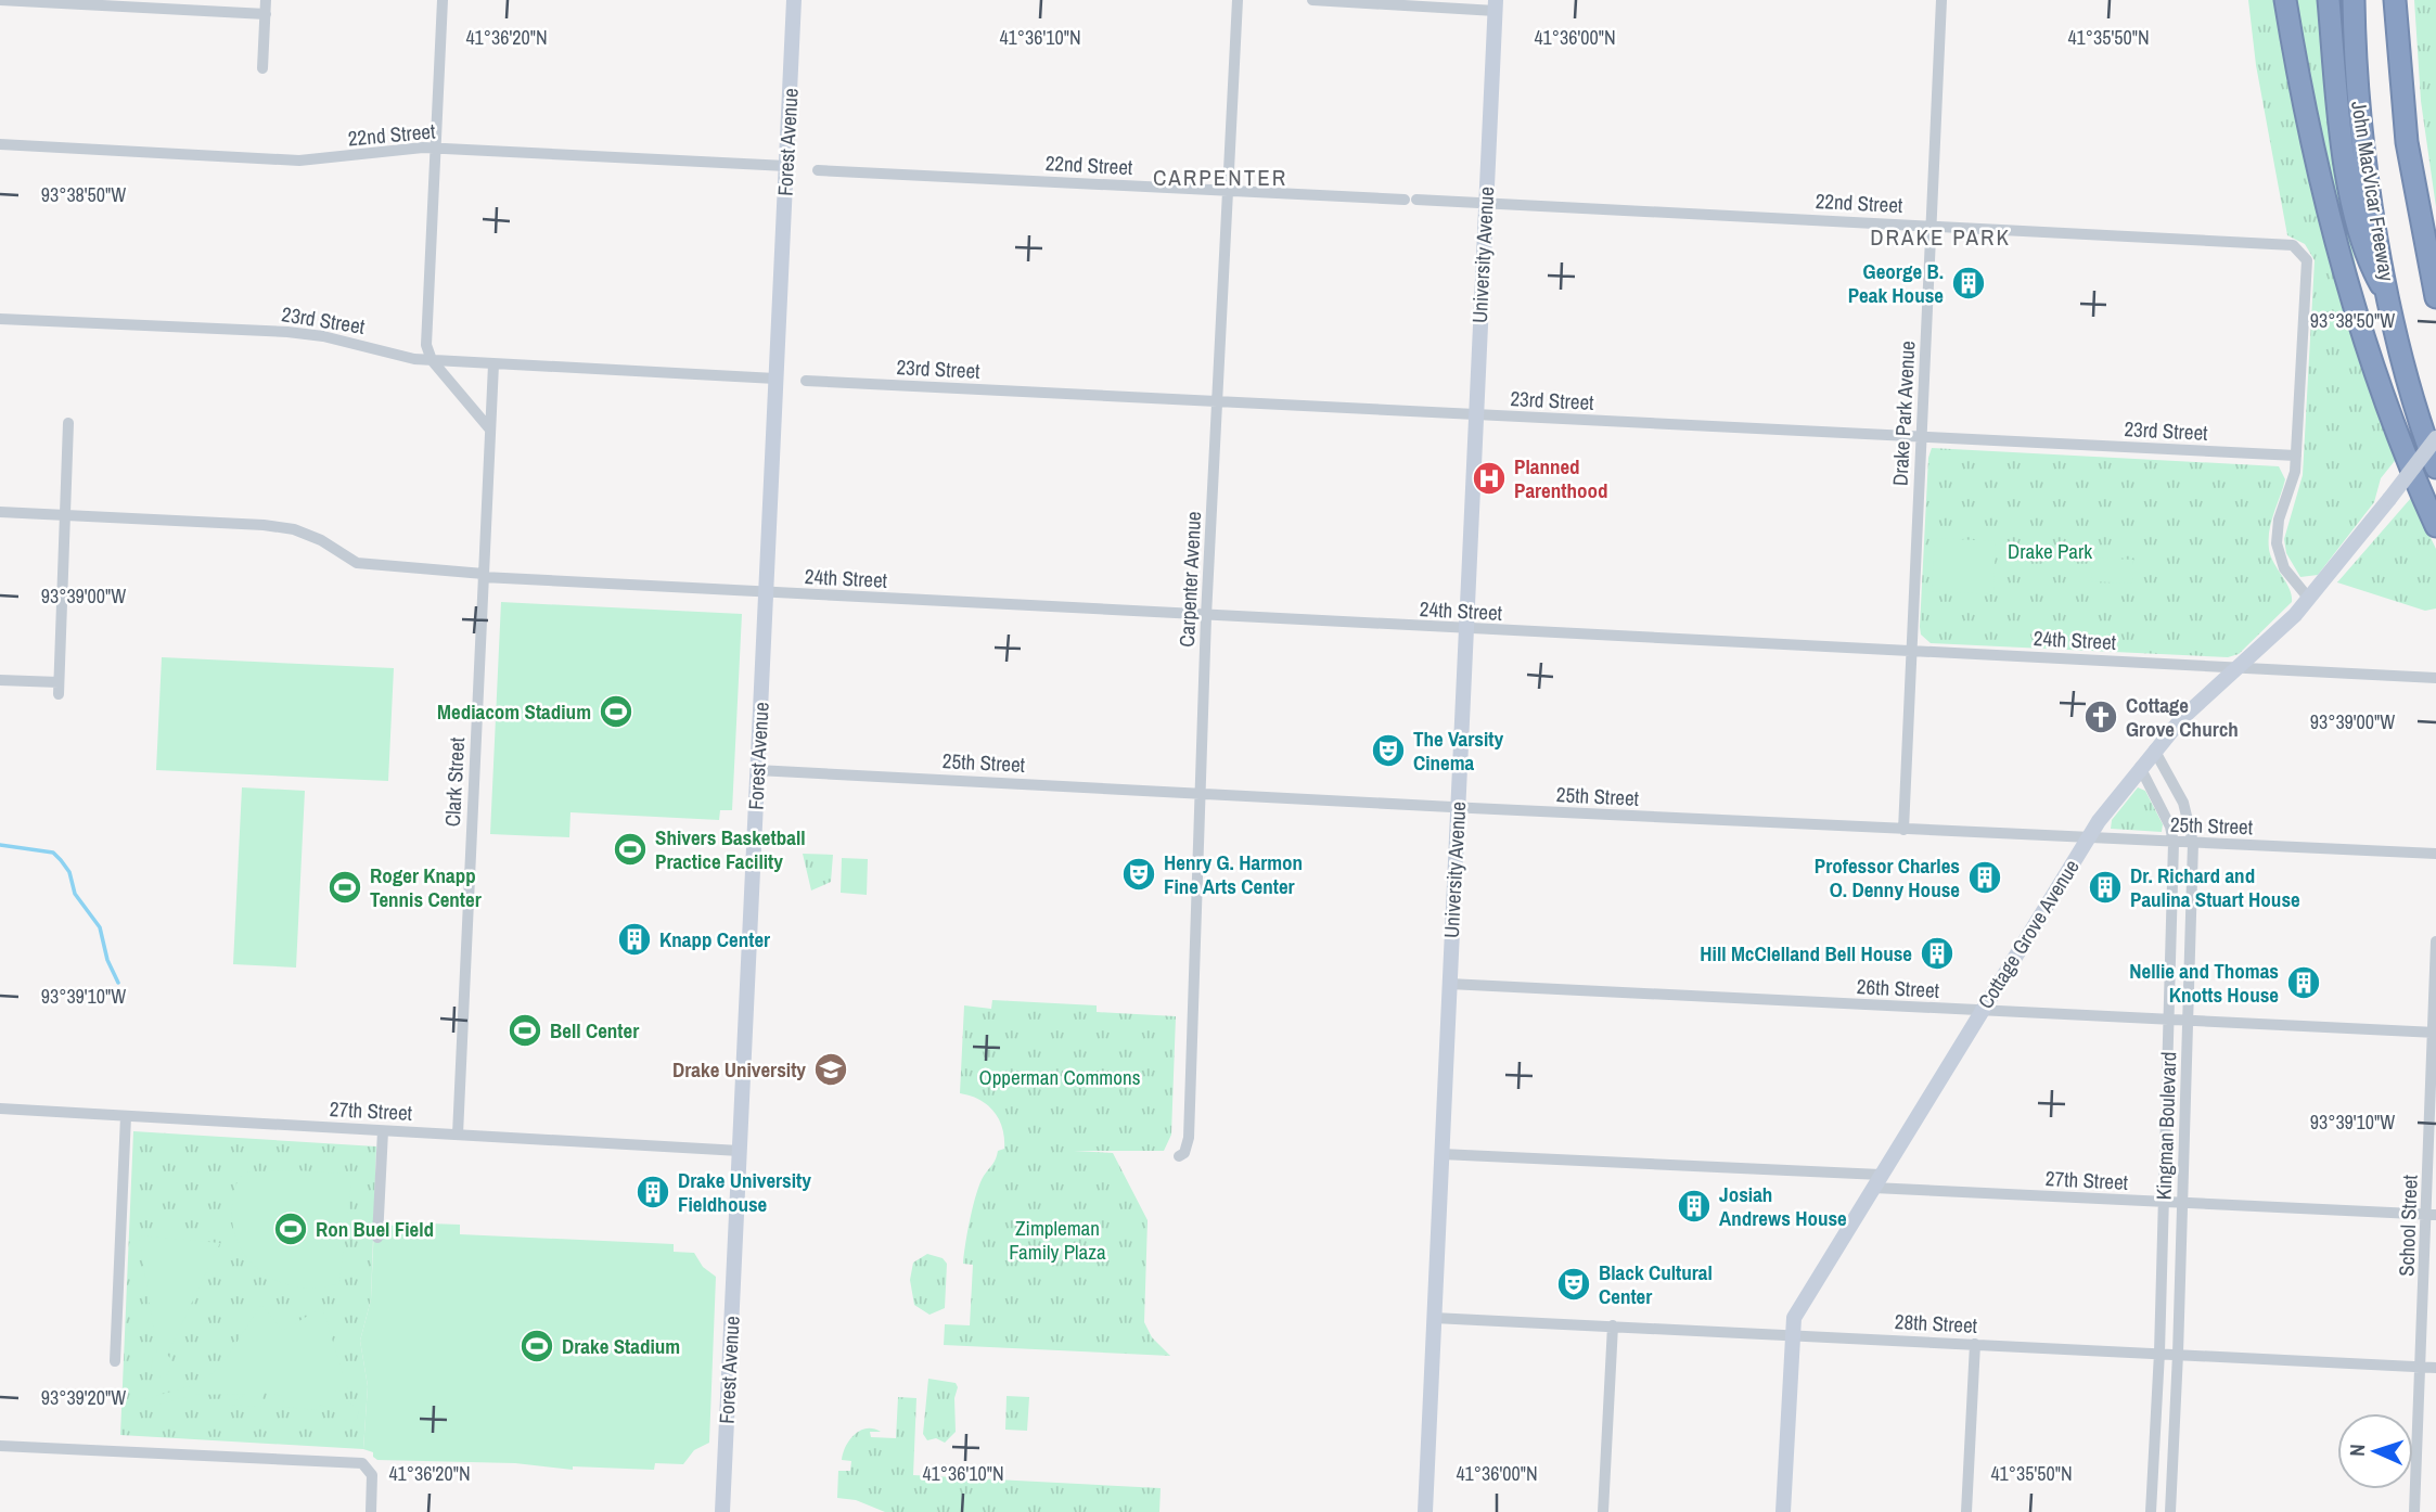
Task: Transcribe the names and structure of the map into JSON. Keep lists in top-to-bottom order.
{
  "streets": {
    "highway": ["John MacVicar Freeway"],
    "main road": ["Forest Avenue", "University Avenue", "Cottage Grove Avenue"],
    "street": [
      "22nd Street",
      "23rd Street",
      "Drake Park Avenue",
      "24th Street",
      "Carpenter Avenue",
      "25th Street",
      "Clark Street",
      "26th Street",
      "27th Street",
      "Kingman Boulevard",
      "School Street",
      "28th Street"
    ]
  },
  "crossings": [
    ["22nd Street", "Forest Avenue"],
    ["22nd Street", "University Avenue"],
    ["22nd Street", "23rd Street"],
    ["22nd Street", "Drake Park Avenue"],
    ["22nd Street", "Carpenter Avenue"],
    ["Forest Avenue", "23rd Street"],
    ["Forest Avenue", "24th Street"],
    ["Forest Avenue", "25th Street"],
    ["Forest Avenue", "27th Street"],
    ["University Avenue", "23rd Street"],
    ["University Avenue", "24th Street"],
    ["University Avenue", "25th Street"],
    ["University Avenue", "26th Street"],
    ["University Avenue", "27th Street"],
    ["University Avenue", "28th Street"],
    ["23rd Street", "Drake Park Avenue"],
    ["23rd Street", "Carpenter Avenue"],
    ["23rd Street", "Clark Street"],
    ["Drake Park Avenue", "24th Street"],
    ["Drake Park Avenue", "25th Street"],
    ["24th Street", "Carpenter Avenue"],
    ["24th Street", "Clark Street"],
    ["24th Street", "Cottage Grove Avenue"],
    ["Carpenter Avenue", "25th Street"],
    ["25th Street", "Cottage Grove Avenue"],
    ["25th Street", "Kingman Boulevard"],
    ["Clark Street", "27th Street"],
    ["Cottage Grove Avenue", "26th Street"],
    ["Cottage Grove Avenue", "27th Street"],
    ["Cottage Grove Avenue", "Kingman Boulevard"],
    ["Cottage Grove Avenue", "28th Street"],
    ["26th Street", "Kingman Boulevard"],
    ["26th Street", "School Street"],
    ["27th Street", "Kingman Boulevard"],
    ["27th Street", "School Street"],
    ["Kingman Boulevard", "28th Street"],
    ["School Street", "28th Street"]
  ],
  "districts": ["CARPENTER", "DRAKE PARK"],
  "parks": ["Drake Park", "Opperman Commons", "Zimpleman Family Plaza"],
  "places": {
    "building": [
      "George B. Peak House",
      "Professor Charles O. Denny House",
      "Dr. Richard and Paulina Stuart House",
      "Knapp Center",
      "Hill McClelland Bell House",
      "Nellie and Thomas Knotts House",
      "Drake University Fieldhouse",
      "Josiah Andrews House"
    ],
    "hospital": ["Planned Parenthood"],
    "sports": [
      "Mediacom Stadium",
      "Shivers Basketball Practice Facility",
      "Roger Knapp Tennis Center",
      "Bell Center",
      "Ron Buel Field",
      "Drake Stadium"
    ],
    "church": ["Cottage Grove Church"],
    "theatre": ["The Varsity Cinema", "Henry G. Harmon Fine Arts Center", "Black Cultural Center"],
    "school or university": ["Drake University"]
  },
  "north": "left",
  "coordinates": [
    "41°36'20\"N",
    "41°36'10\"N",
    "41°36'00\"N",
    "41°35'50\"N",
    "93°38'50\"W",
    "93°39'00\"W",
    "93°39'10\"W",
    "93°39'20\"W"
  ]
}
